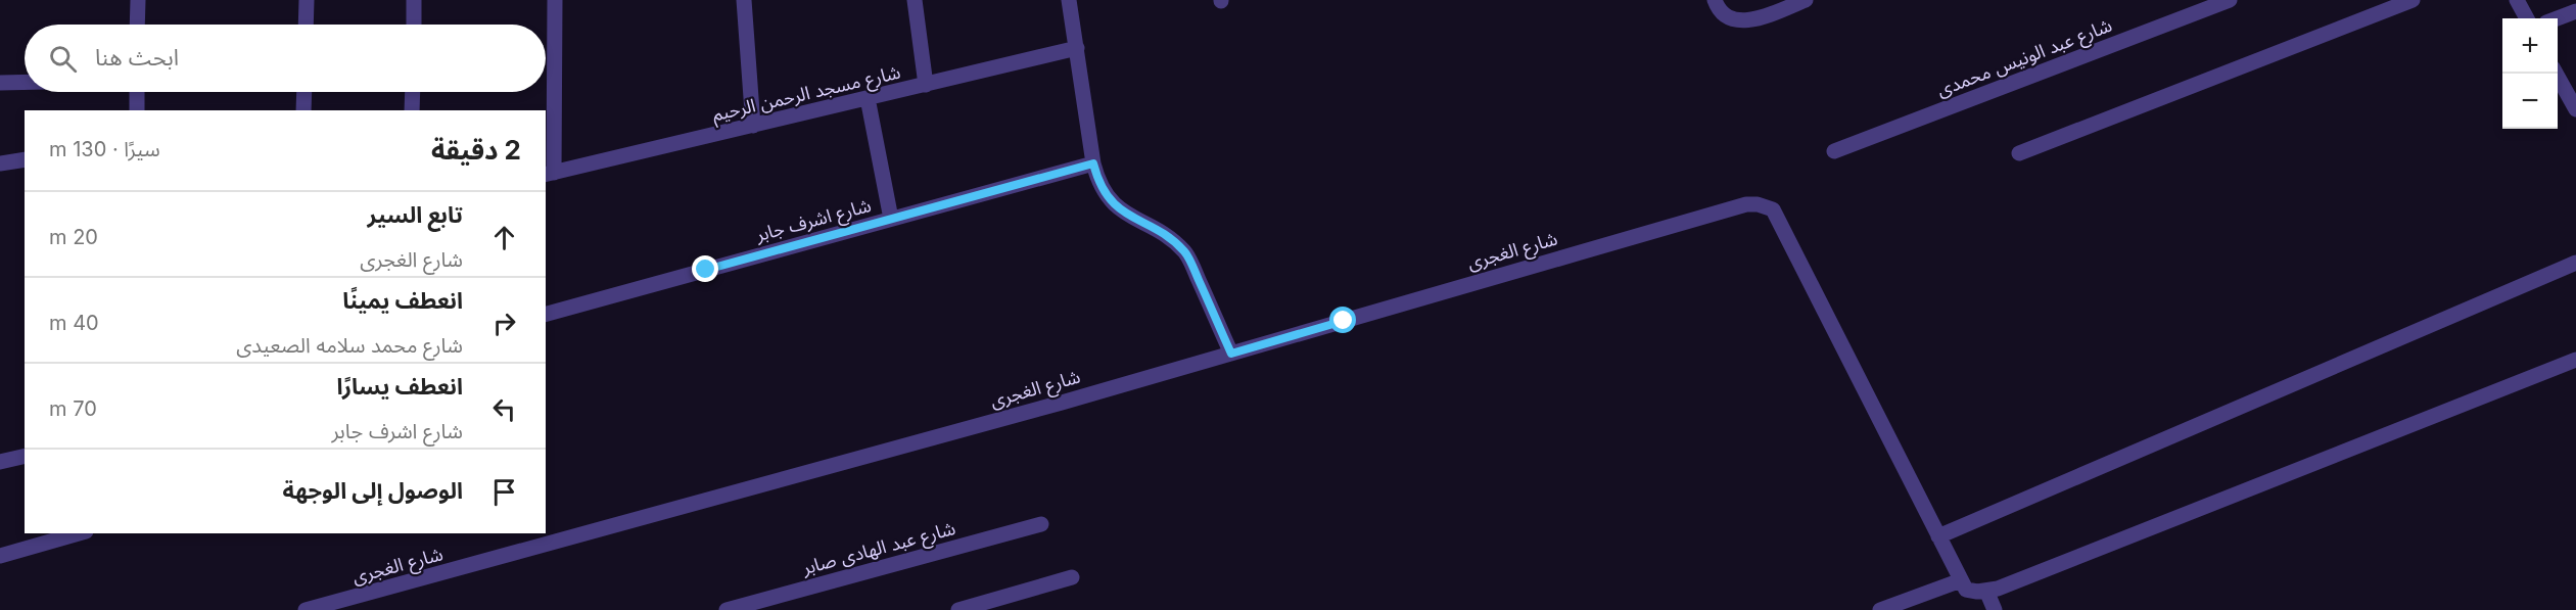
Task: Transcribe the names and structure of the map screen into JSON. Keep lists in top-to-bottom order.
{
  "streets": {
    "street": [
      "شارع عبد الونيس محمدى",
      "شارع مسجد الرحمن الرحيم",
      "شارع اشرف جابر",
      "شارع الغجرى",
      "شارع عبد الهادى صابر"
    ]
  },
  "page": {
    "map_buttons": ["+", "−"],
    "search": "ابحث هنا",
    "heading": ["2 دقيقة", "سيرًا · 130 m"],
    "list": [
      ["تابع السير", "شارع الغجرى", "20 m"],
      ["انعطف يمينًا", "شارع محمد سلامه الصعيدى", "40 m"],
      ["انعطف يسارًا", "شارع اشرف جابر", "70 m"],
      "الوصول إلى الوجهة"
    ]
  }
}
